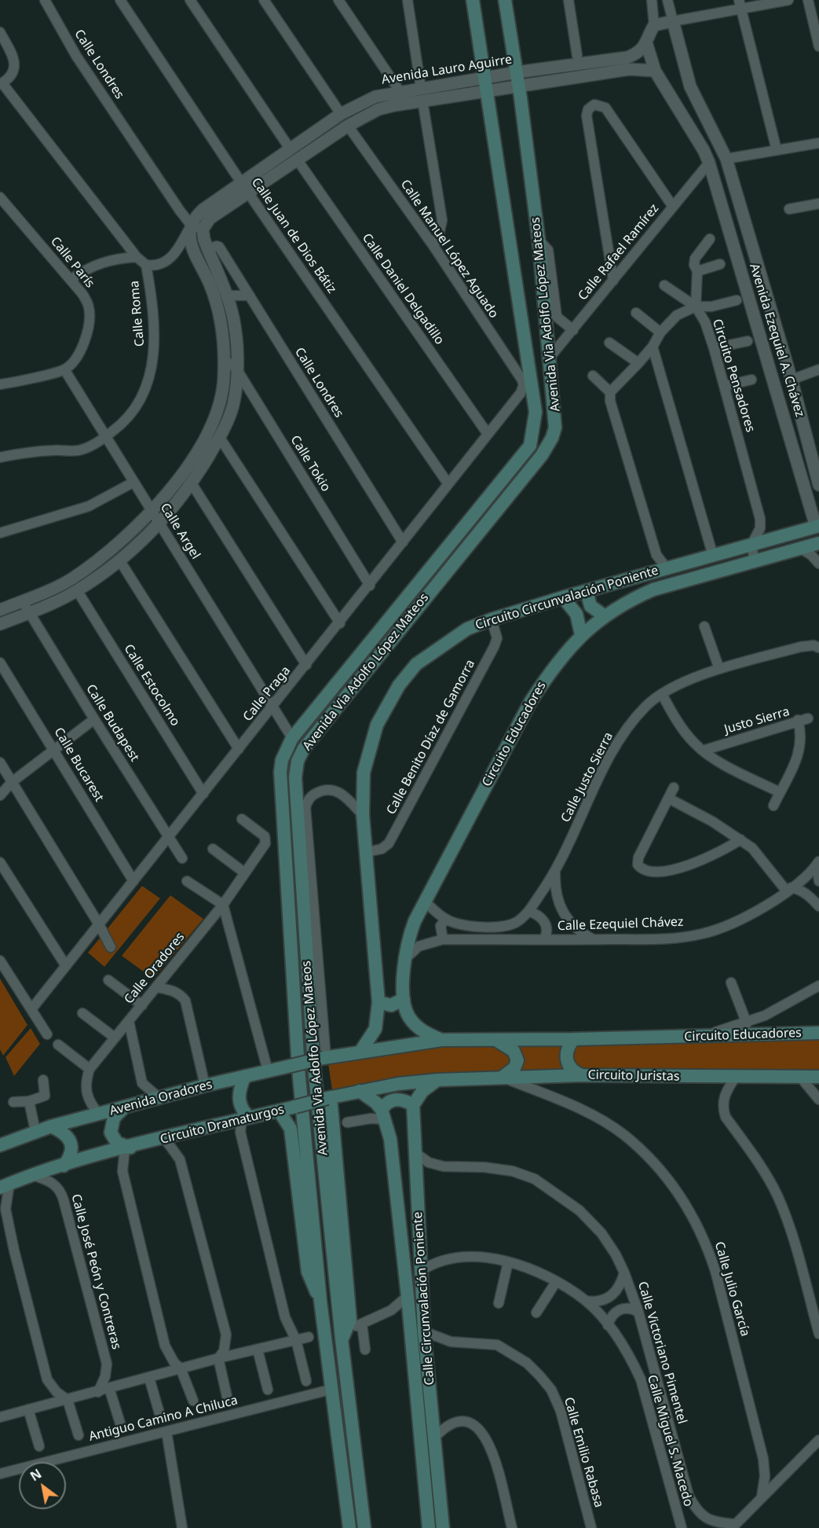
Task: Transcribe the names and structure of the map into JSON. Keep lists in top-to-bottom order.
{
  "streets": {
    "main road": [
      "Avenida Via Adolfo López Mateos",
      "Circuito Circunvalación Poniente",
      "Circuito Educadores",
      "Circuito Juristas",
      "Avenida Oradores",
      "Circuito Dramaturgos",
      "Calle Circunvalación Poniente"
    ],
    "street": [
      "Calle Londres",
      "Avenida Lauro Aguirre",
      "Calle Juan de Dios Bátiz",
      "Calle Manuel López Aguado",
      "Calle Rafael Ramírez",
      "Calle París",
      "Calle Daniel Delgadillo",
      "Calle Roma",
      "Avenida Ezequiel A. Chávez",
      "Circuito Pensadores",
      "Calle Tokio",
      "Calle Argel",
      "Calle Estocolmo",
      "Calle Praga",
      "Justo Sierra",
      "Calle Budapest",
      "Calle Benito Díaz de Gamorra",
      "Calle Bucarest",
      "Calle Justo Sierra",
      "Calle Ezequiel Chávez",
      "Calle Oradores",
      "Calle José Peón y Contreras",
      "Calle Julio García",
      "Calle Victoriano Pimentel",
      "Antiguo Camino A Chiluca",
      "Calle Miguel S. Macedo",
      "Calle Emilio Rabasa"
    ]
  },
  "crossings": [
    ["Calle Londres", "Avenida Lauro Aguirre"],
    ["Calle Londres", "Calle Praga"],
    ["Avenida Lauro Aguirre", "Calle Juan de Dios Bátiz"],
    ["Avenida Lauro Aguirre", "Calle Manuel López Aguado"],
    ["Avenida Lauro Aguirre", "Calle Daniel Delgadillo"],
    ["Avenida Lauro Aguirre", "Calle Roma"],
    ["Avenida Lauro Aguirre", "Avenida Via Adolfo López Mateos"],
    ["Avenida Lauro Aguirre", "Avenida Ezequiel A. Chávez"],
    ["Calle Juan de Dios Bátiz", "Calle Praga"],
    ["Calle Manuel López Aguado", "Avenida Via Adolfo López Mateos"],
    ["Calle Manuel López Aguado", "Calle Praga"],
    ["Calle Rafael Ramírez", "Avenida Via Adolfo López Mateos"],
    ["Calle Rafael Ramírez", "Avenida Ezequiel A. Chávez"],
    ["Calle París", "Calle Argel"],
    ["Calle Daniel Delgadillo", "Calle Praga"],
    ["Calle Roma", "Calle Argel"],
    ["Avenida Via Adolfo López Mateos", "Calle Argel"],
    ["Avenida Via Adolfo López Mateos", "Calle Praga"],
    ["Avenida Via Adolfo López Mateos", "Antiguo Camino A Chiluca"],
    ["Avenida Ezequiel A. Chávez", "Circuito Circunvalación Poniente"],
    ["Circuito Pensadores", "Circuito Circunvalación Poniente"],
    ["Calle Tokio", "Calle Praga"],
    ["Calle Argel", "Calle Praga"],
    ["Circuito Circunvalación Poniente", "Circuito Educadores"],
    ["Circuito Circunvalación Poniente", "Calle Benito Díaz de Gamorra"],
    ["Calle Estocolmo", "Calle Praga"],
    ["Calle Praga", "Calle Budapest"],
    ["Calle Praga", "Calle Bucarest"],
    ["Circuito Educadores", "Calle Justo Sierra"],
    ["Circuito Educadores", "Calle Ezequiel Chávez"],
    ["Circuito Educadores", "Avenida Oradores"],
    ["Calle Justo Sierra", "Calle Ezequiel Chávez"],
    ["Calle Oradores", "Avenida Oradores"],
    ["Circuito Juristas", "Circuito Dramaturgos"],
    ["Circuito Juristas", "Calle Julio García"],
    ["Circuito Dramaturgos", "Calle José Peón y Contreras"],
    ["Calle Circunvalación Poniente", "Calle Victoriano Pimentel"],
    ["Calle Circunvalación Poniente", "Calle Miguel S. Macedo"],
    ["Calle Circunvalación Poniente", "Calle Emilio Rabasa"]
  ],
  "north": "top left"
}
